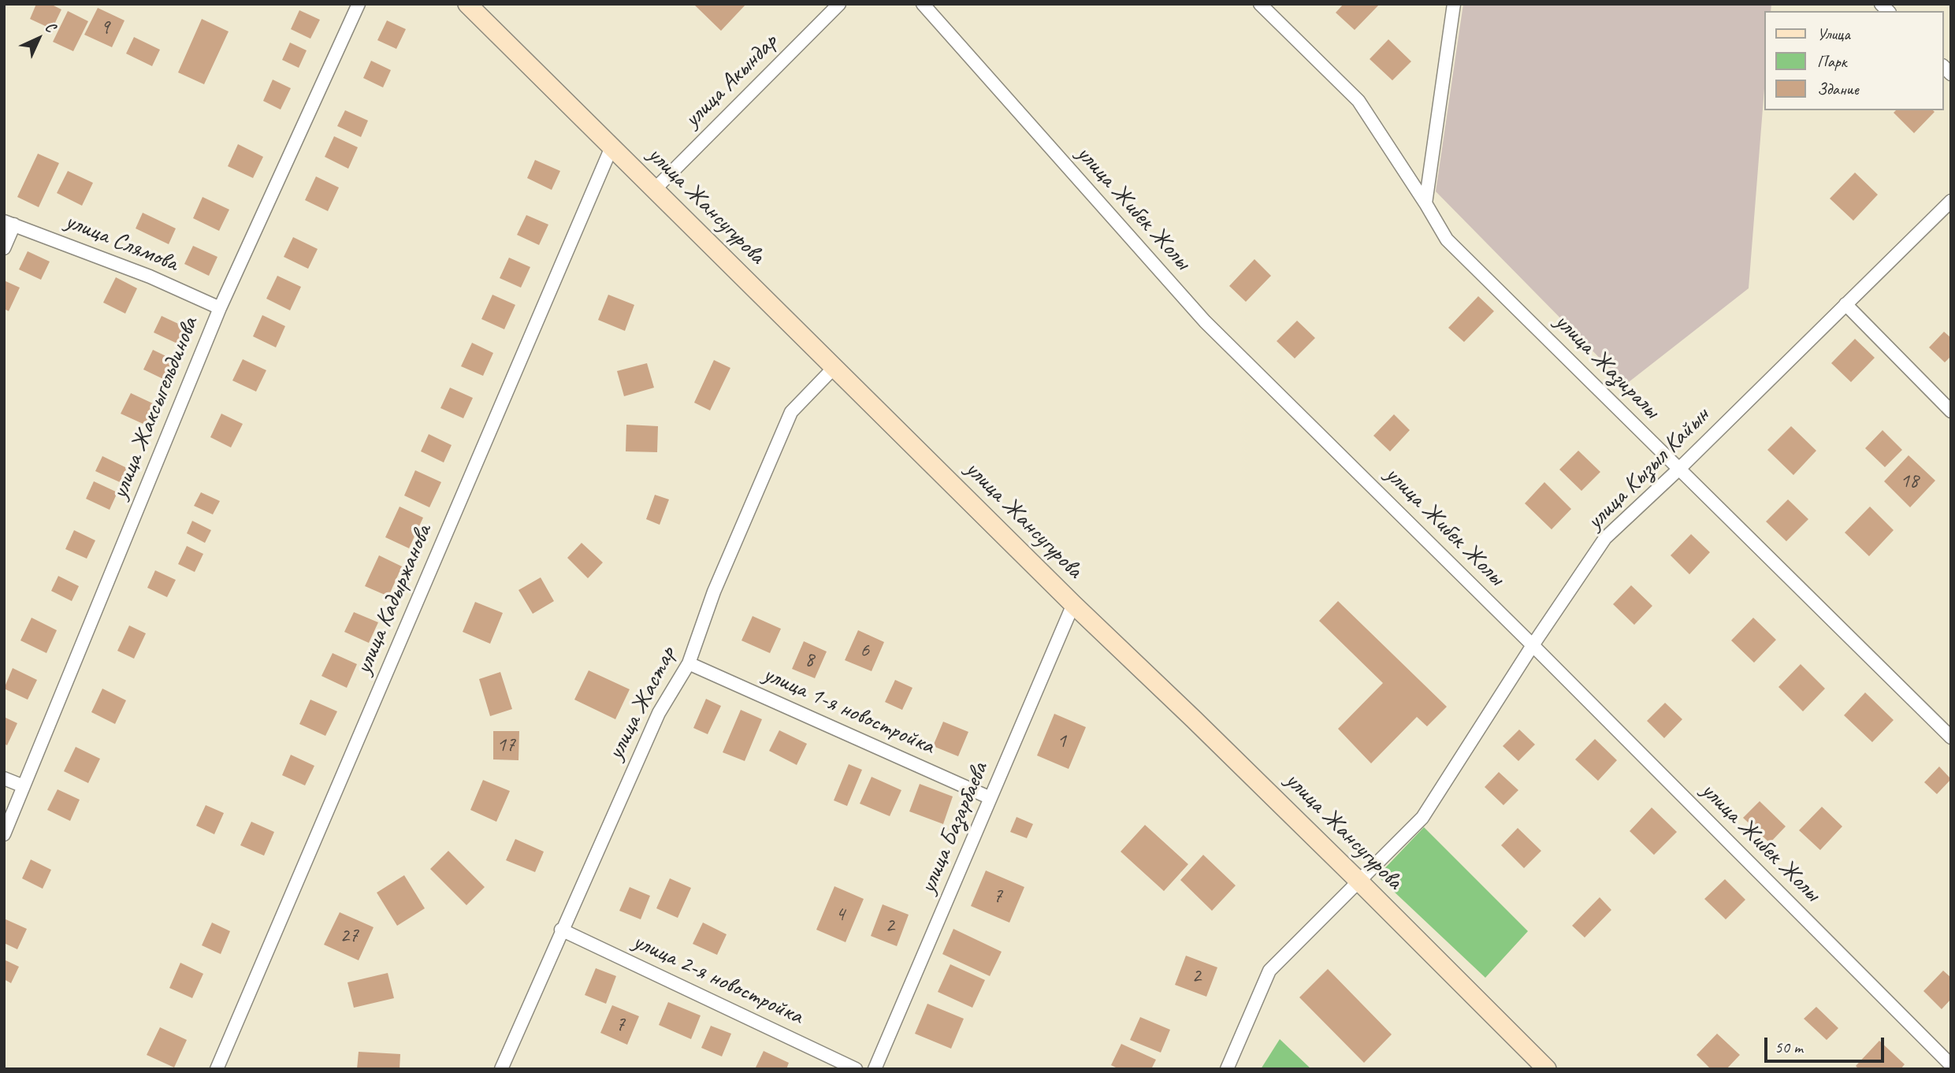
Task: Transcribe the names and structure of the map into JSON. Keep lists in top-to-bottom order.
{
  "streets": {
    "main road": ["улица Жансугурова"],
    "street": [
      "улица Акындар",
      "улица Жибек Жолы",
      "улица Слямова",
      "улица Жазиралы",
      "улица Жаксыгельдинова",
      "улица Кызыл Кайын",
      "улица Кадыржанова",
      "улица Жастар",
      "улица 1-я новостройка",
      "улица Базарбаева",
      "улица 2-я новостройка"
    ]
  },
  "crossings": [
    ["улица Акындар", "улица Жансугурова"],
    ["улица Жансугурова", "улица Кызыл Кайын"],
    ["улица Жансугурова", "улица Кадыржанова"],
    ["улица Жансугурова", "улица Жастар"],
    ["улица Жансугурова", "улица Базарбаева"],
    ["улица Жибек Жолы", "улица Кызыл Кайын"],
    ["улица Слямова", "улица Жаксыгельдинова"],
    ["улица Жазиралы", "улица Кызыл Кайын"],
    ["улица Жастар", "улица 1-я новостройка"],
    ["улица Жастар", "улица 2-я новостройка"],
    ["улица 1-я новостройка", "улица Базарбаева"]
  ],
  "house_numbers": [
    "9",
    "18",
    "6",
    "8",
    "1",
    "17",
    "7",
    "4",
    "2",
    "27",
    "2",
    "7"
  ],
  "legend": ["Улица", "Парк", "Здание"],
  "scale_bar": "50 m",
  "north": "top right"
}
